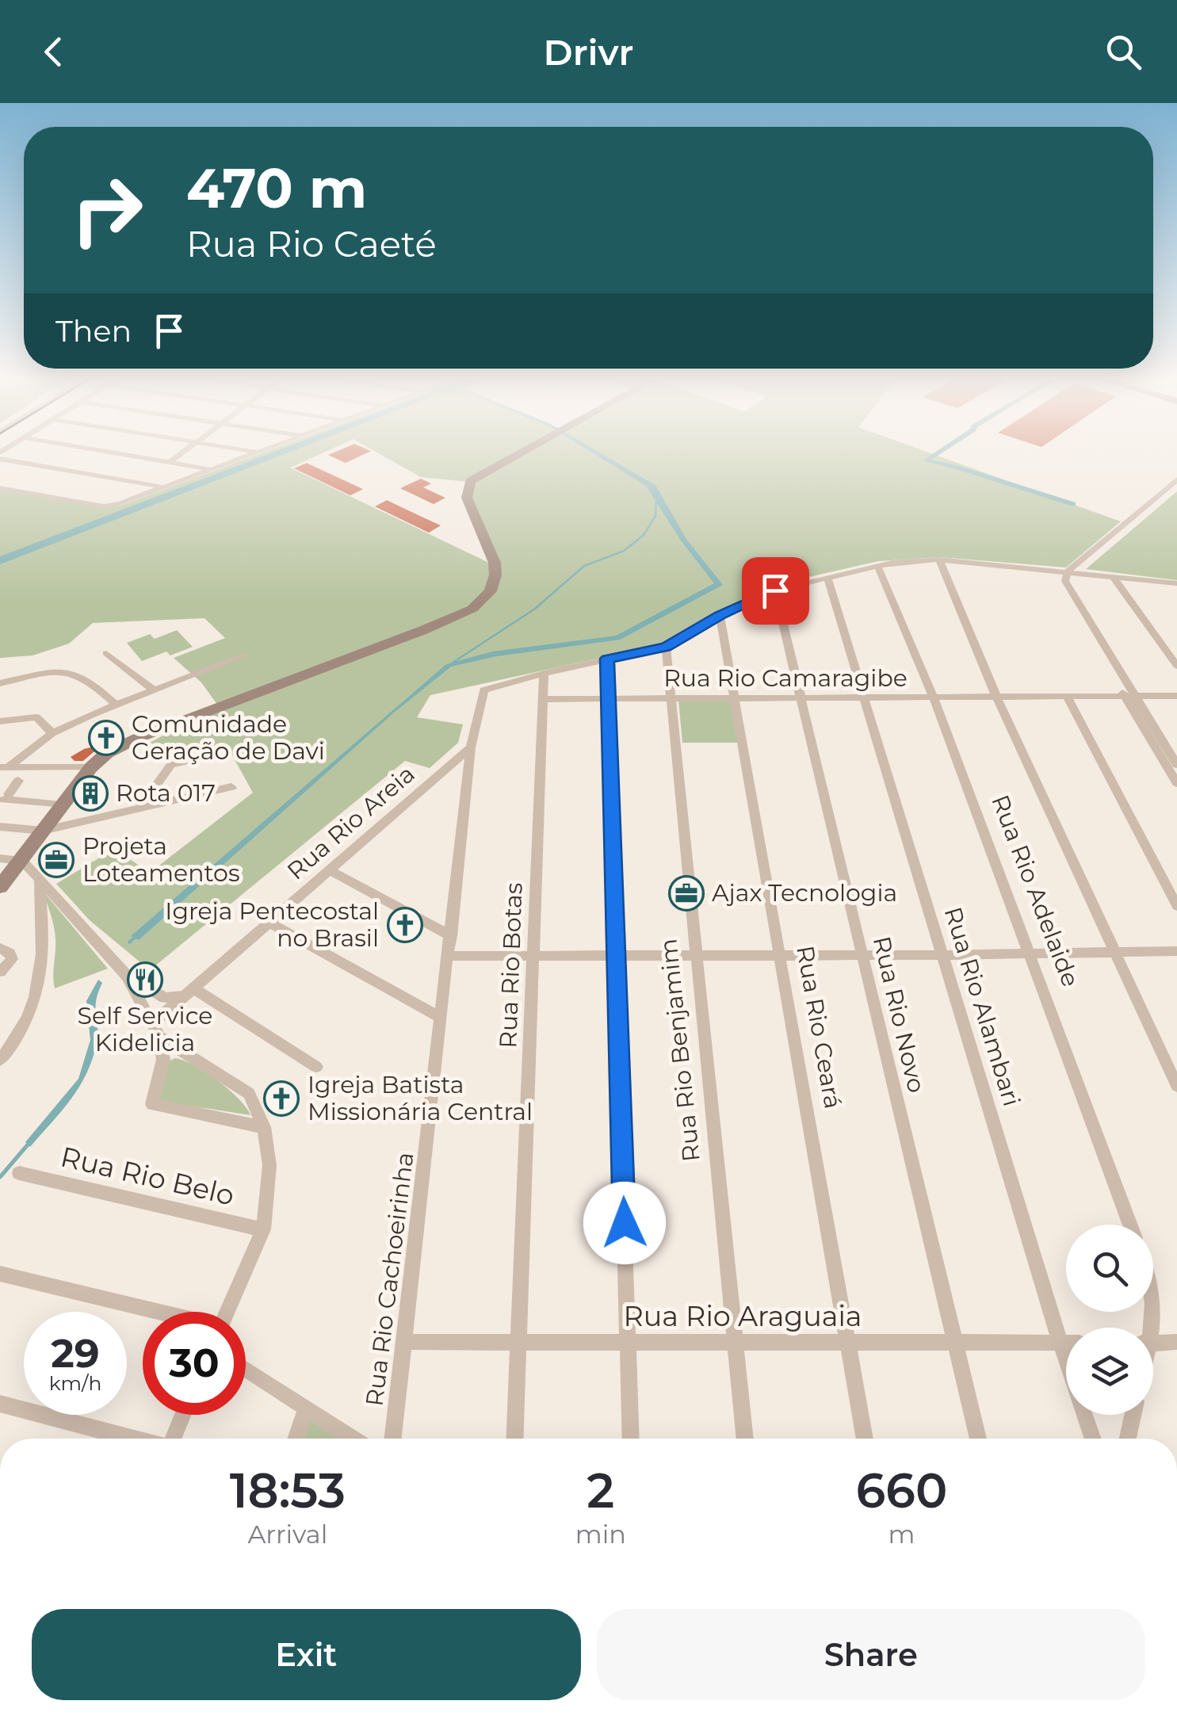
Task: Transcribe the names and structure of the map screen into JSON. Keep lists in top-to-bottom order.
{
  "streets": {
    "street": [
      "Rua Rio Camaragibe",
      "Rua Rio Areia",
      "Rua Rio Adelaide",
      "Rua Rio Botas",
      "Rua Rio Alambari",
      "Rua Rio Novo",
      "Rua Rio Ceará",
      "Rua Rio Benjamim",
      "Rua Rio Belo",
      "Rua Rio Cachoeirinha",
      "Rua Rio Araguaia"
    ]
  },
  "crossings": [
    ["Rua Rio Camaragibe", "Rua Rio Adelaide"],
    ["Rua Rio Camaragibe", "Rua Rio Botas"],
    ["Rua Rio Camaragibe", "Rua Rio Alambari"],
    ["Rua Rio Camaragibe", "Rua Rio Novo"],
    ["Rua Rio Camaragibe", "Rua Rio Ceará"],
    ["Rua Rio Camaragibe", "Rua Rio Benjamim"],
    ["Rua Rio Areia", "Rua Rio Cachoeirinha"],
    ["Rua Rio Botas", "Rua Rio Cachoeirinha"],
    ["Rua Rio Botas", "Rua Rio Araguaia"],
    ["Rua Rio Alambari", "Rua Rio Araguaia"],
    ["Rua Rio Novo", "Rua Rio Araguaia"],
    ["Rua Rio Ceará", "Rua Rio Araguaia"],
    ["Rua Rio Benjamim", "Rua Rio Araguaia"],
    ["Rua Rio Cachoeirinha", "Rua Rio Araguaia"]
  ],
  "places": {
    "church": ["Comunidade Geração de Davi", "Igreja Pentecostal no Brasil", "Igreja Batista Missionária Central"],
    "building": ["Rota 017"],
    "office": ["Projeta Loteamentos", "Ajax Tecnologia"],
    "restaurant": ["Self Service Kidelicia"]
  },
  "page": {
    "header": "Drivr",
    "turn": ["470 m", "Rua Rio Caeté"],
    "then": "Then",
    "speed": "29 km/h",
    "limit": "30",
    "eta": [
      "18:53",
      "Arrival",
      "2",
      "min",
      "660",
      "m"
    ],
    "buttons": ["Exit", "Share"]
  }
}
